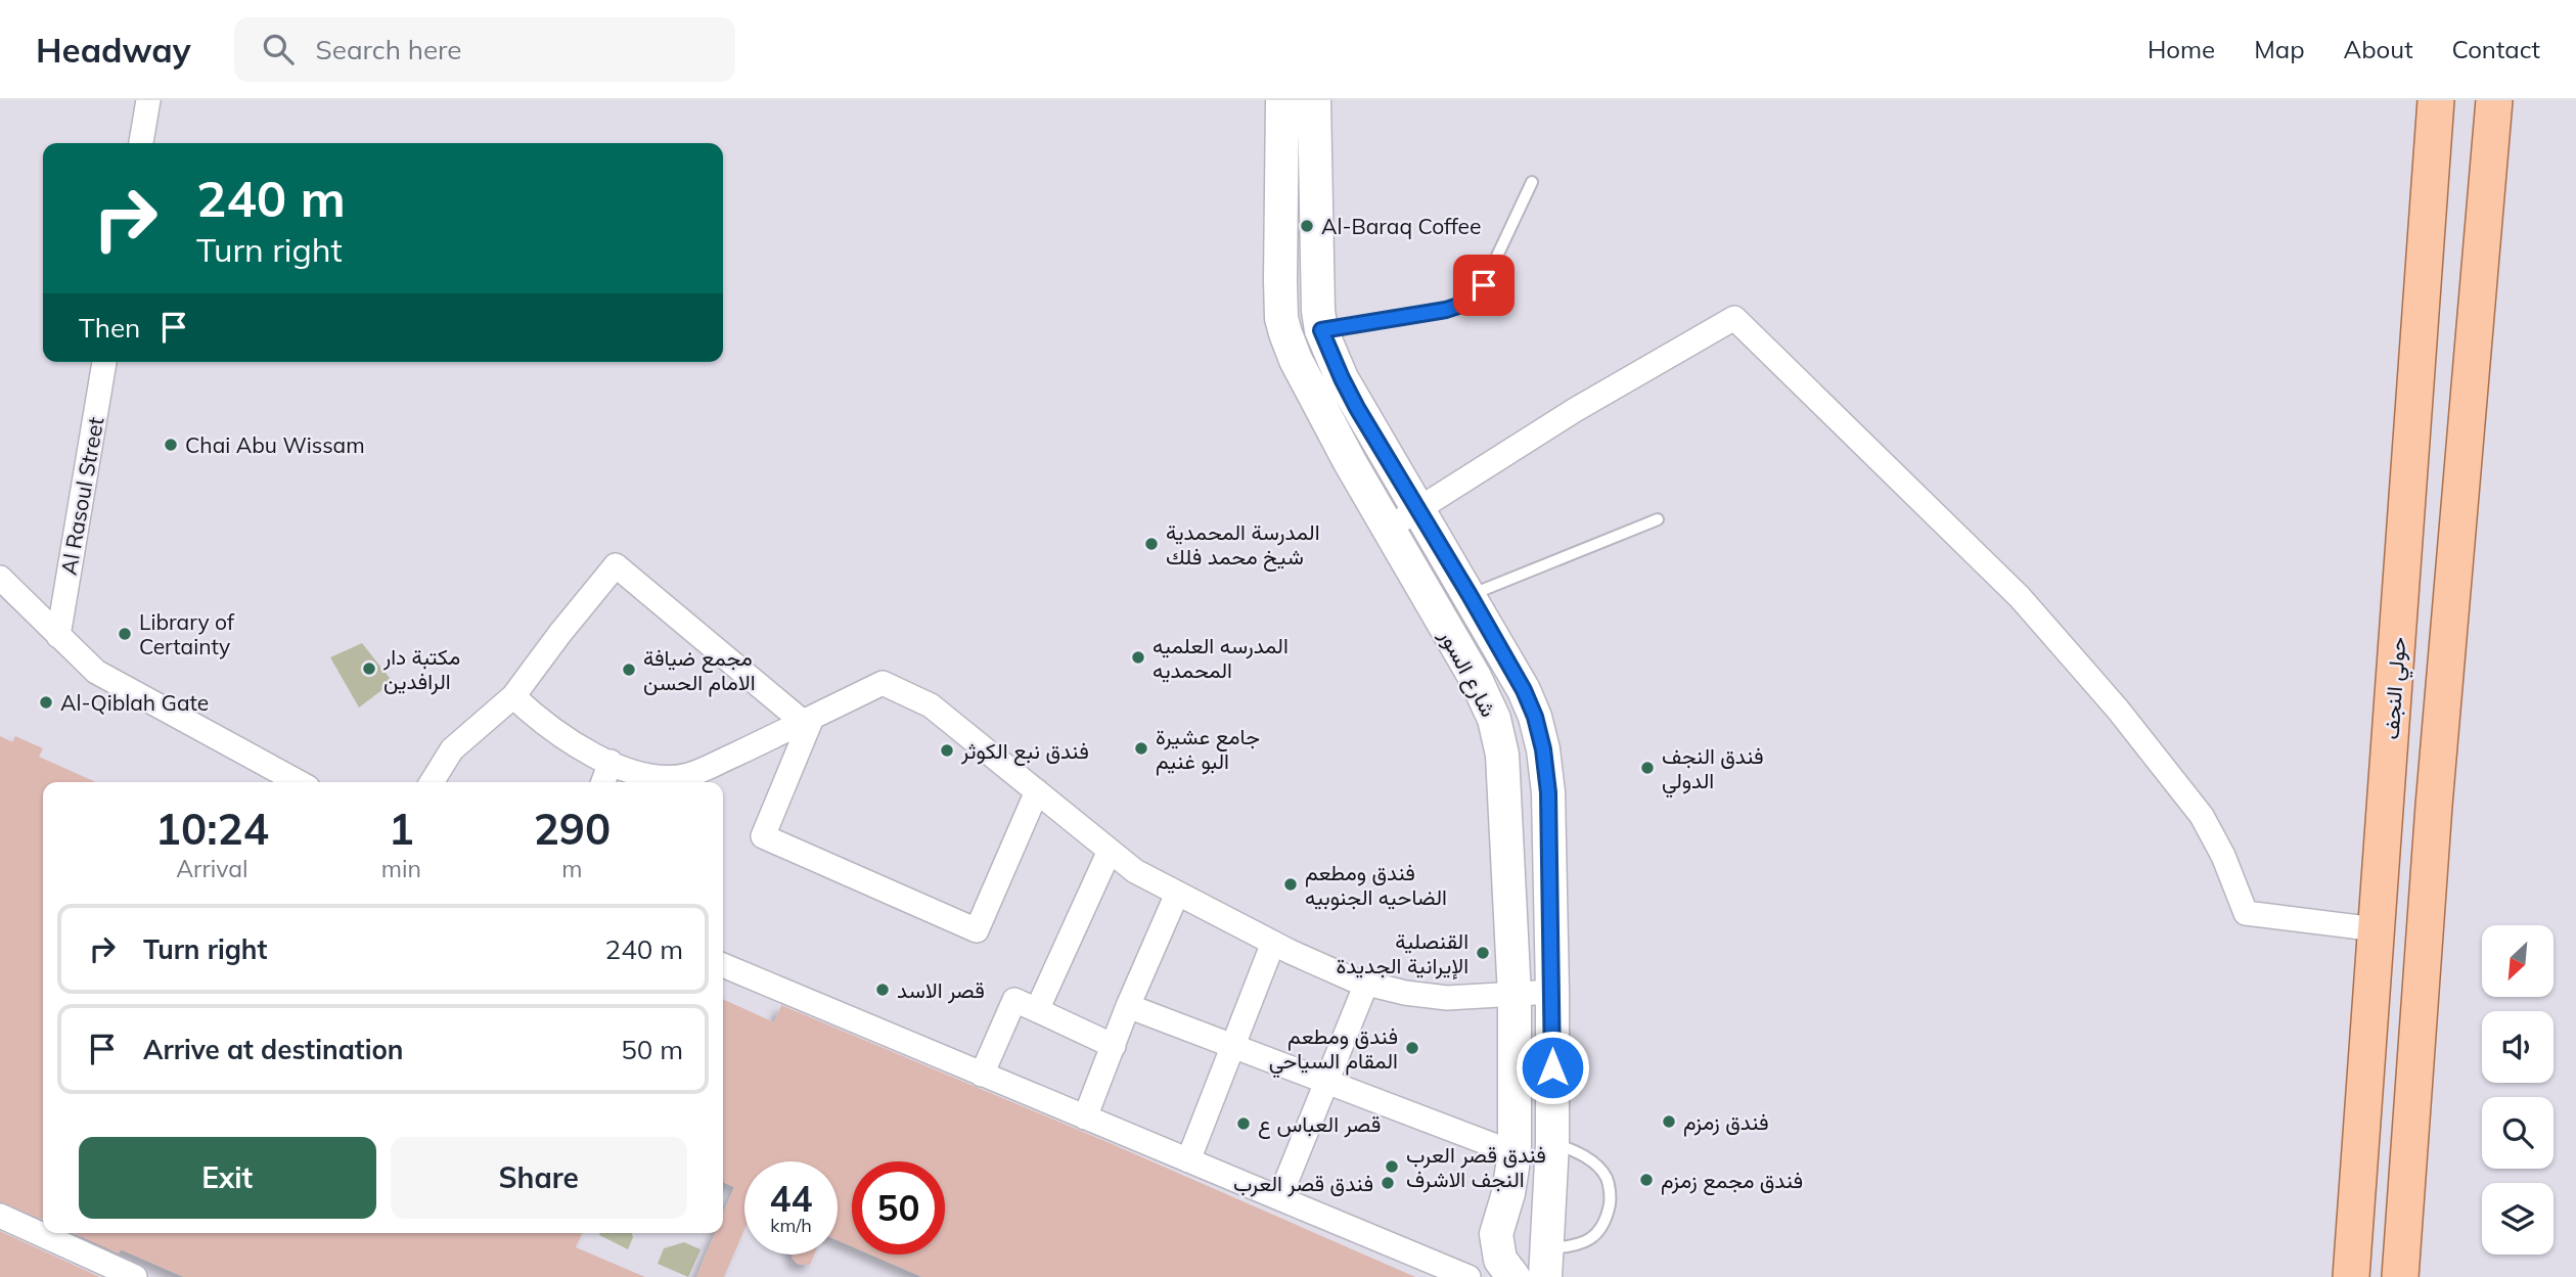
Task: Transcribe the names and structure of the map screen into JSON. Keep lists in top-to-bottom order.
{
  "streets": {
    "main road": ["شارع السور", "حولي النجف"],
    "street": ["Al Rasoul Street"]
  },
  "places": [
    "Al-Baraq Coffee",
    "Chai Abu Wissam",
    "المدرسة المحمدية شيخ محمد فلك",
    "Library of Certainty",
    "المدرسه العلمیه المحمدیه",
    "مكتبة دار الرافدين",
    "مجمع ضيافة الامام الحسن",
    "Al-Qiblah Gate",
    "جامع عشيرة البو غنيم",
    "فندق نبع الكوثر",
    "فندق النجف الدولي",
    "فندق ومطعم الضاحيه الجنوبيه",
    "القنصلية الإيرانية الجديدة",
    "قصر الاسد",
    "فندق ومطعم المقام السياحي",
    "فندق زمزم",
    "قصر العباس ع",
    "فندق قصر العرب النجف الاشرف",
    "فندق مجمع زمزم",
    "فندق قصر العرب"
  ],
  "north": "bottom left",
  "page": {
    "header": "Headway",
    "search": "Search here",
    "nav": [
      "Home",
      "Map",
      "About",
      "Contact"
    ],
    "turn": ["240 m", "Turn right"],
    "then": "Then",
    "eta": [
      "10:24",
      "Arrival",
      "1",
      "min",
      "290",
      "m"
    ],
    "list": [
      {
        "name": "Turn right",
        "value": "240 m"
      },
      {
        "name": "Arrive at destination",
        "value": "50 m"
      }
    ],
    "buttons": ["Exit", "Share"],
    "speed": "44 km/h",
    "limit": "50"
  }
}
